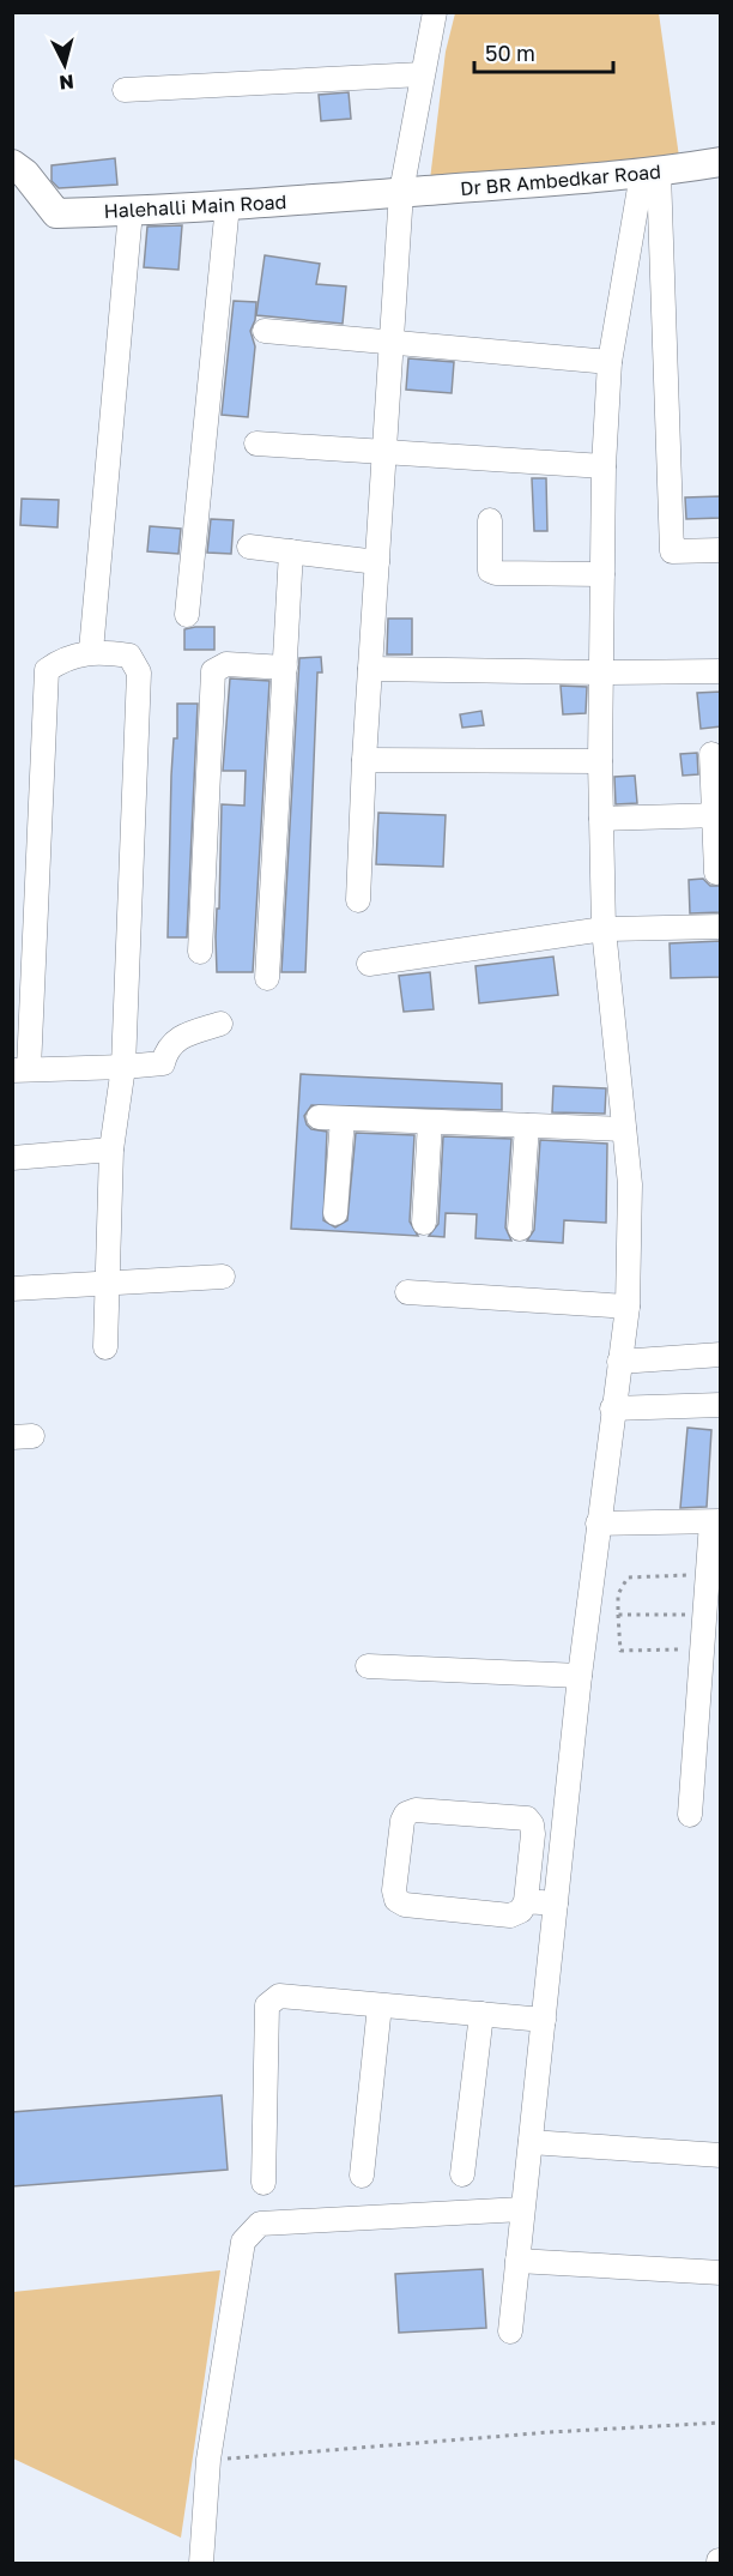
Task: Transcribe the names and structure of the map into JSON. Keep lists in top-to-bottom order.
{
  "streets": {
    "main road": ["Dr BR Ambedkar Road", "Halehalli Main Road"]
  },
  "crossings": [
    ["Dr BR Ambedkar Road", "Halehalli Main Road"]
  ],
  "scale_bar": "50 m",
  "north": "bottom"
}
